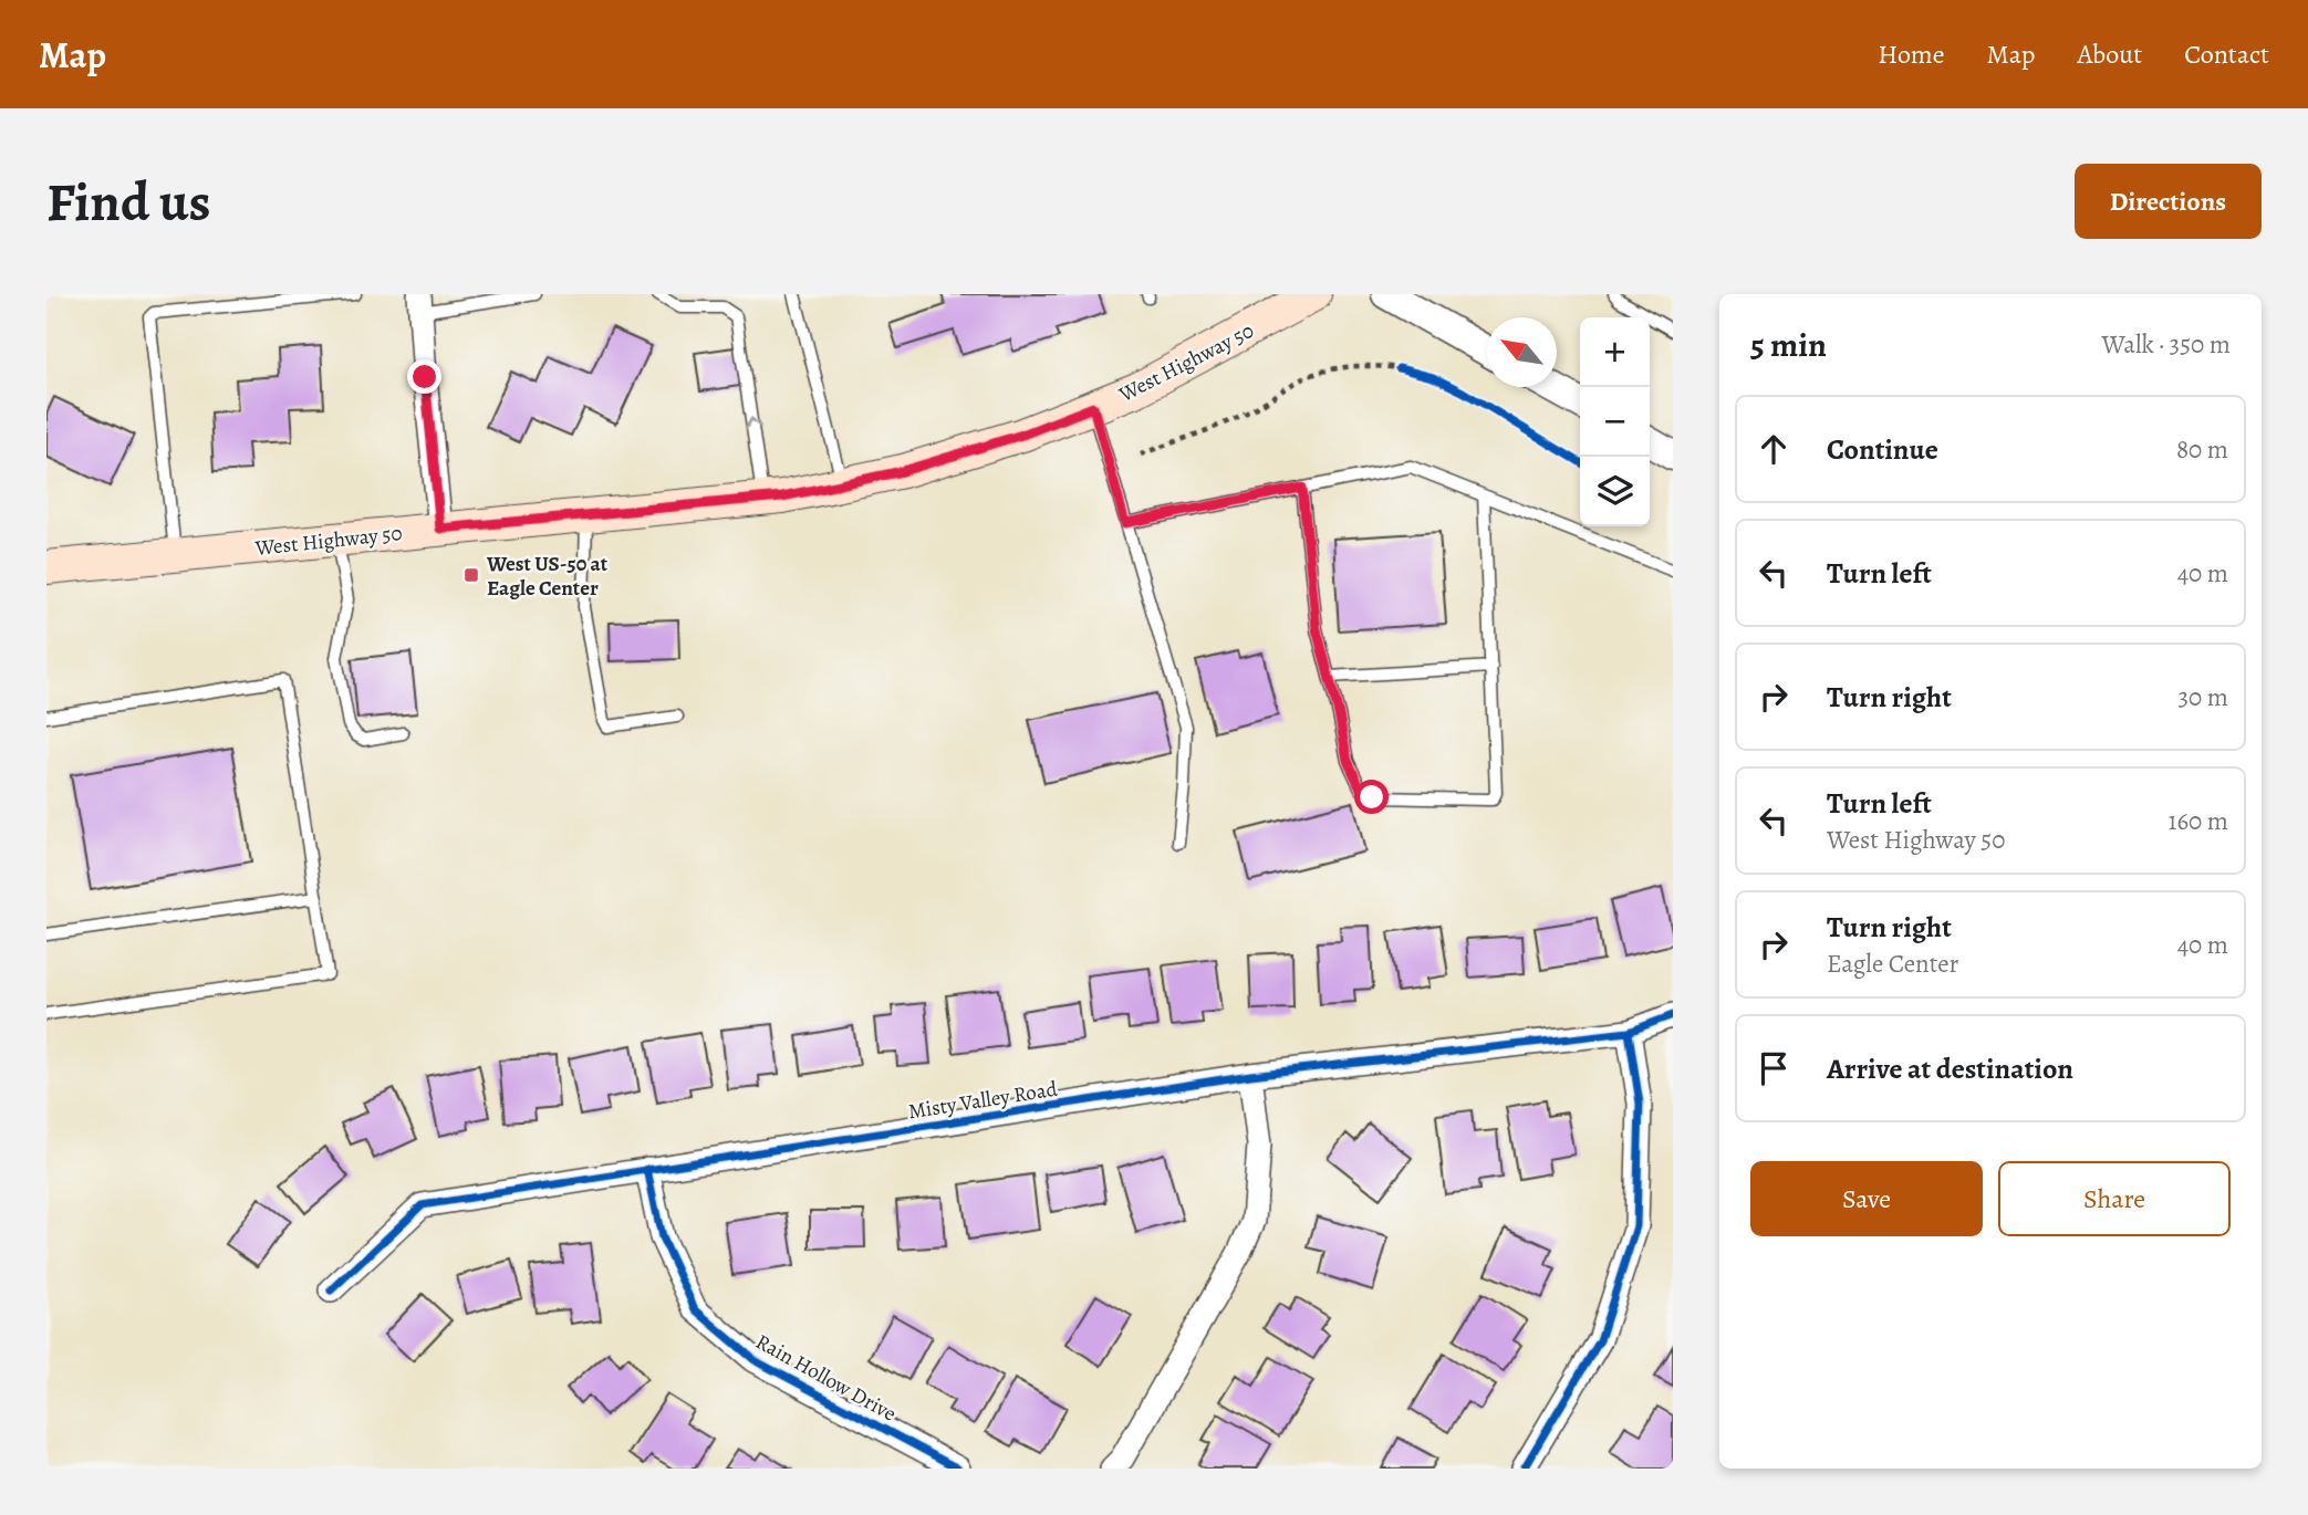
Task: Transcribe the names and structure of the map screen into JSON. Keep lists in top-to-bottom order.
{
  "streets": {
    "main road": ["West Highway 50"],
    "street": ["Misty Valley Road", "Rain Hollow Drive"]
  },
  "crossings": [
    ["Misty Valley Road", "Rain Hollow Drive"]
  ],
  "places": {
    "transit": ["West US-50 at Eagle Center"]
  },
  "north": "top left",
  "page": {
    "header": "Map",
    "nav": [
      "Home",
      "Map",
      "About",
      "Contact"
    ],
    "buttons": [
      "Directions",
      ["Save", "Share"]
    ],
    "title": "Find us",
    "heading": ["5 min", "Walk · 350 m"],
    "map_buttons": ["+", "−"],
    "list": [
      ["Continue", "80 m"],
      ["Turn left", "40 m"],
      ["Turn right", "30 m"],
      ["Turn left", "West Highway 50", "160 m"],
      ["Turn right", "Eagle Center", "40 m"],
      "Arrive at destination"
    ]
  }
}
